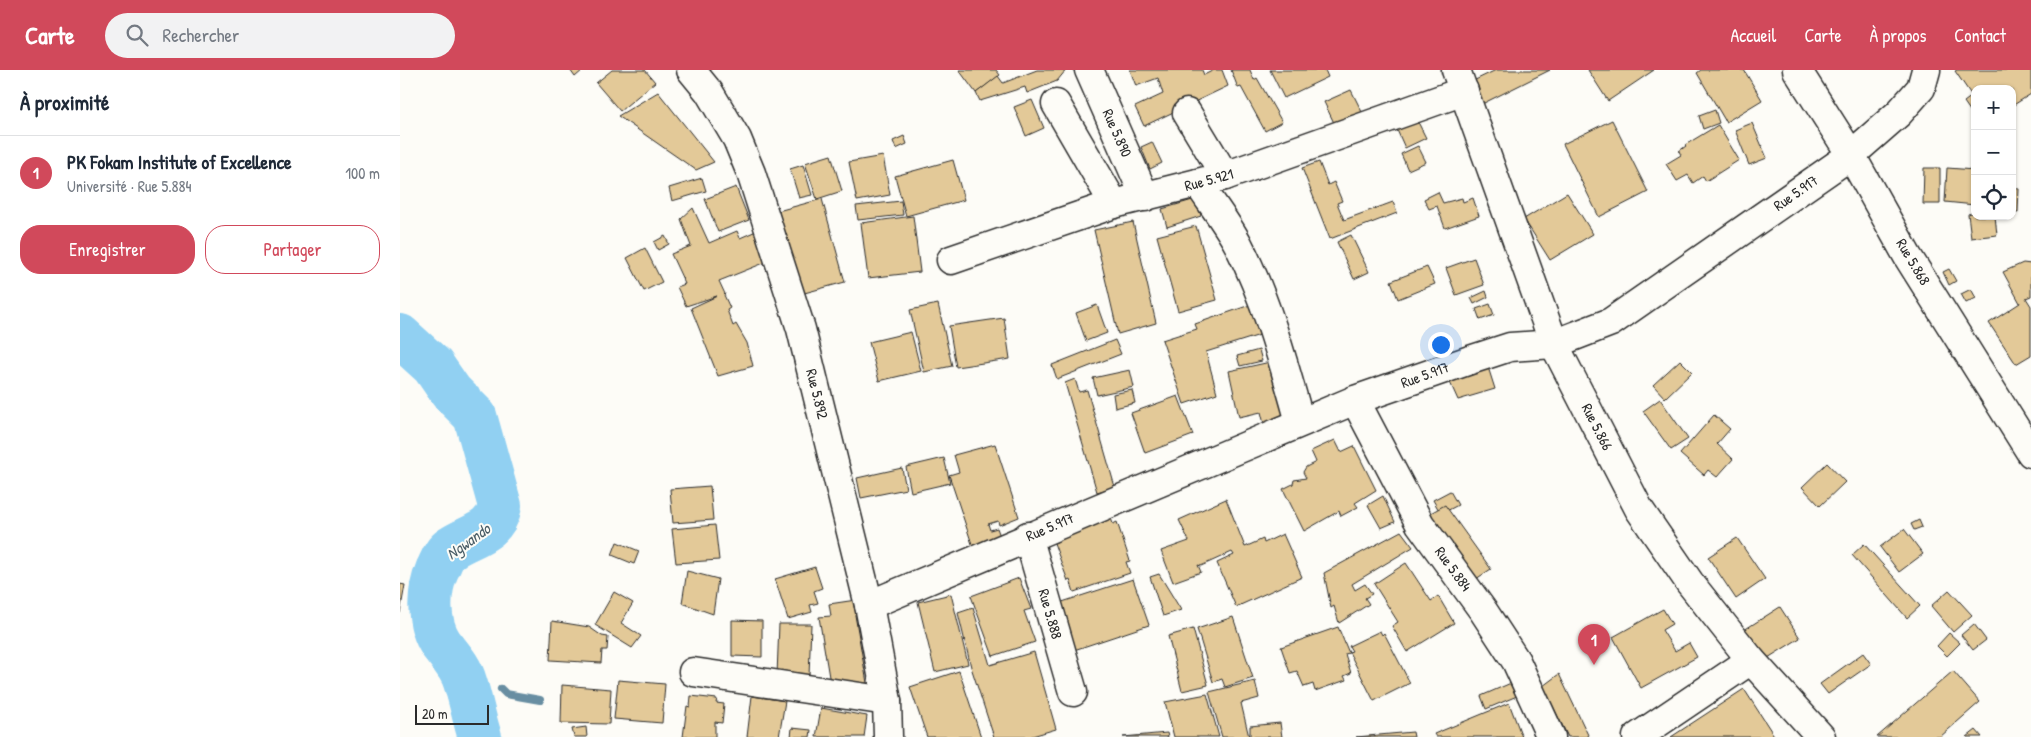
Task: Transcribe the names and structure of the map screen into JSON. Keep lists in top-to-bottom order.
{
  "streets": {
    "street": [
      "Rue 5.890",
      "Rue 5.921",
      "Rue 5.917",
      "Rue 5.868",
      "Rue 5.892",
      "Rue 5.866",
      "Rue 5.884",
      "Rue 5.888"
    ]
  },
  "crossings": [
    ["Rue 5.890", "Rue 5.921"],
    ["Rue 5.921", "Rue 5.866"],
    ["Rue 5.917", "Rue 5.868"],
    ["Rue 5.917", "Rue 5.892"],
    ["Rue 5.917", "Rue 5.866"],
    ["Rue 5.917", "Rue 5.884"],
    ["Rue 5.917", "Rue 5.888"]
  ],
  "water": ["Ngwando"],
  "scale_bar": "20 m",
  "page": {
    "header": "Carte",
    "search": "Rechercher",
    "nav": [
      "Accueil",
      "Carte",
      "À propos",
      "Contact"
    ],
    "heading": "À proximité",
    "map_buttons": ["+", "−"],
    "list": [
      {
        "mark": "1",
        "name": "PK Fokam Institute of Excellence",
        "note": "Université · Rue 5.884",
        "value": "100 m"
      }
    ],
    "buttons": ["Enregistrer", "Partager"],
    "pins": "1",
    "scale": "20 m"
  }
}
